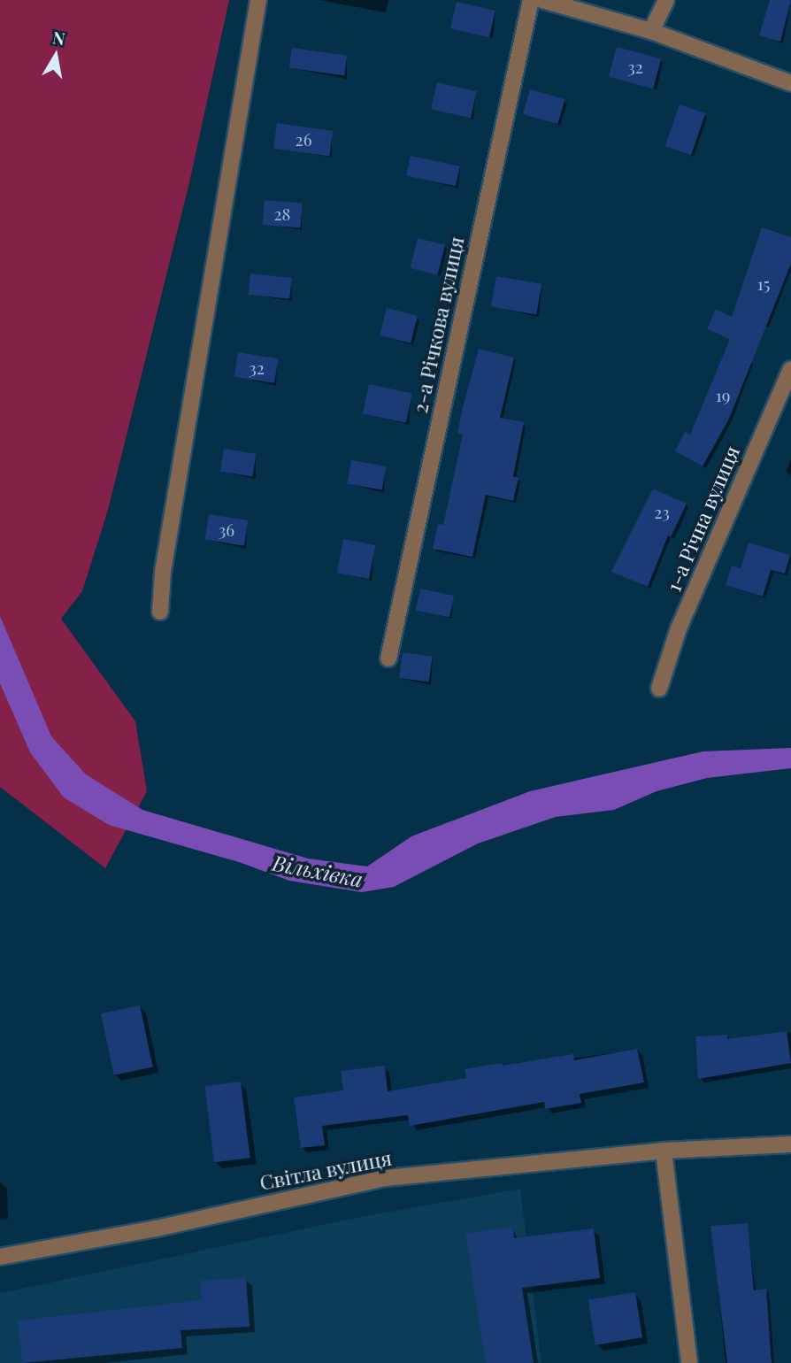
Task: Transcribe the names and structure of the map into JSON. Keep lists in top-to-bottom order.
{
  "streets": {
    "street": ["2-а Річкова вулиця", "1-а Річна вулиця", "Світла вулиця"]
  },
  "water": ["Вільхівка"],
  "house_numbers": [
    "32",
    "26",
    "28",
    "15",
    "32",
    "19",
    "23",
    "36"
  ],
  "north": "top"
}
